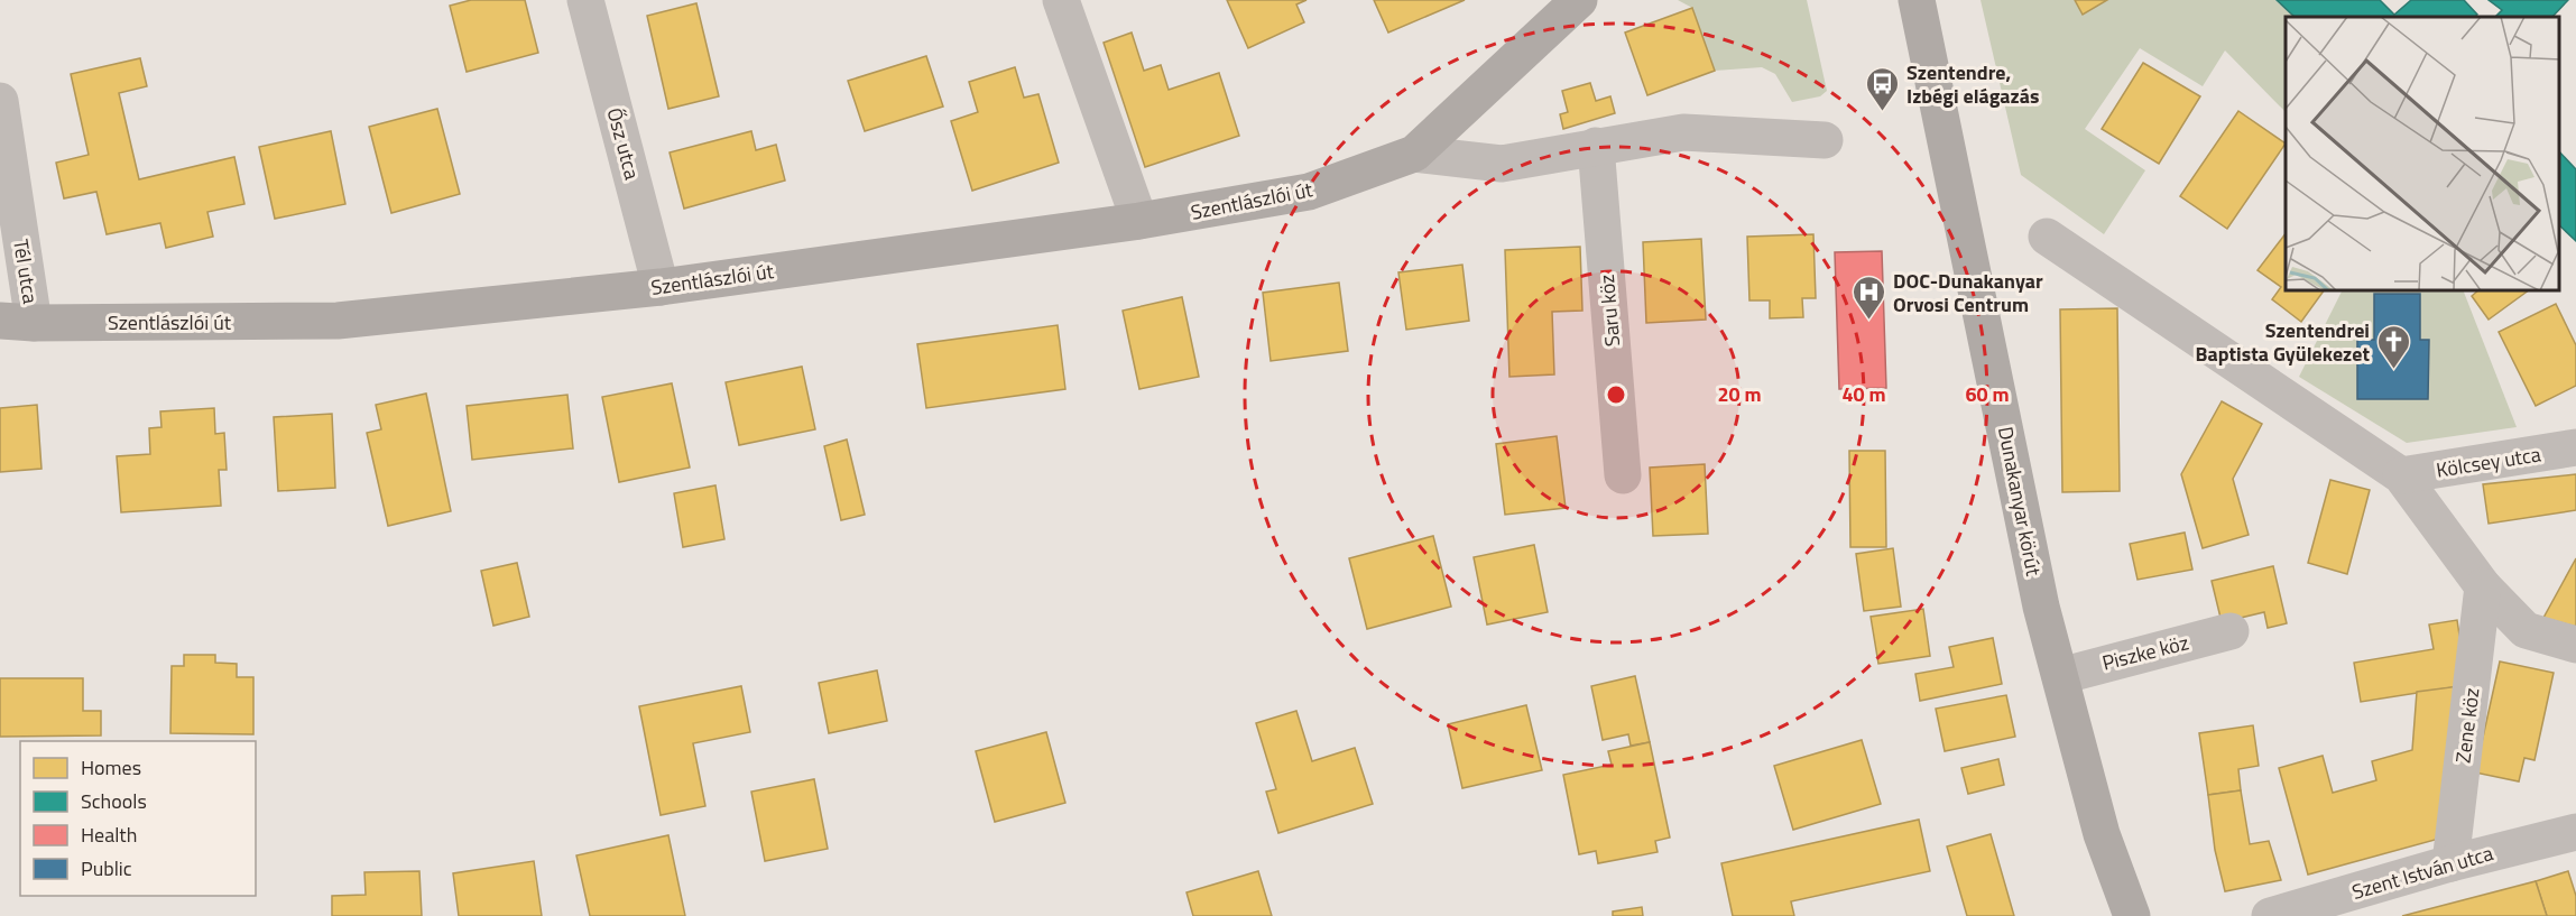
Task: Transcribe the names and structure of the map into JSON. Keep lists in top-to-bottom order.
{
  "streets": {
    "main road": ["Szentlászlói út", "Dunakanyar körút"],
    "street": [
      "Ősz utca",
      "Tél utca",
      "Saru köz",
      "Kölcsey utca",
      "Piszke köz",
      "Zene köz",
      "Szent István utca"
    ]
  },
  "crossings": [
    ["Ősz utca", "Szentlászlói út"],
    ["Szentlászlói út", "Tél utca"],
    ["Szentlászlói út", "Saru köz"],
    ["Dunakanyar körút", "Piszke köz"],
    ["Zene köz", "Szent István utca"]
  ],
  "places": {
    "bus stop": ["Szentendre, Izbégi elágazás"],
    "hospital": ["DOC-Dunakanyar Orvosi Centrum"],
    "church": ["Szentendrei Baptista Gyülekezet"]
  },
  "legend": [
    "Homes",
    "Schools",
    "Health",
    "Public"
  ],
  "rings": ["20 m", "40 m", "60 m"]
}
